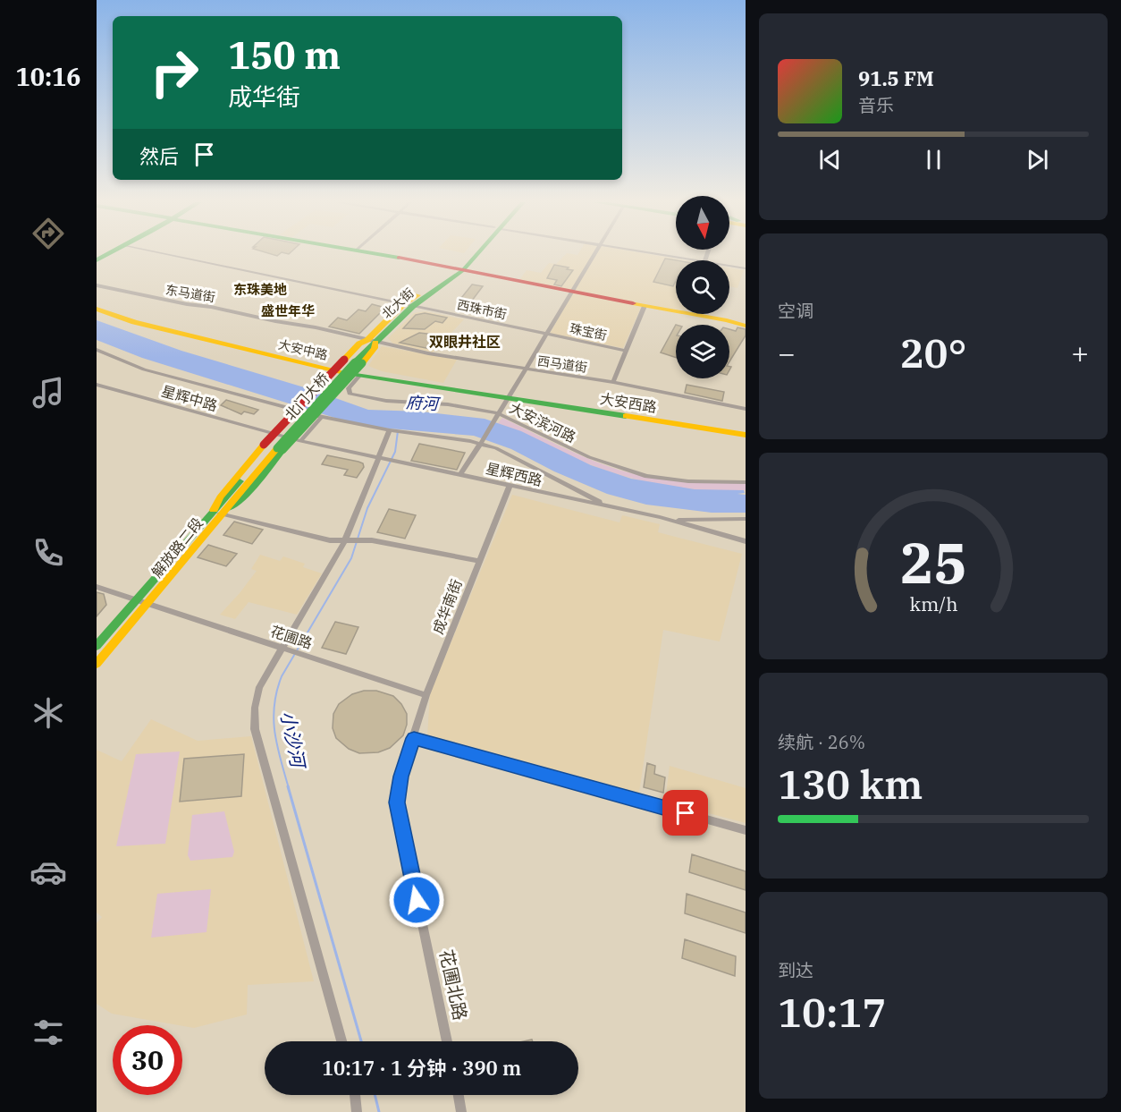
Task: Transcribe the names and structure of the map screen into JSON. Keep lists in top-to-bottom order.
{
  "streets": {
    "street": [
      "东马道街",
      "北大街",
      "西珠市街",
      "珠宝街",
      "大安中路",
      "西马道街",
      "北门大桥",
      "星辉中路",
      "大安西路",
      "大安滨河路",
      "星辉西路",
      "解放路二段",
      "成华南街",
      "花圃路",
      "花圃北路"
    ]
  },
  "crossings": [
    ["东马道街", "北大街"],
    ["东马道街", "西马道街"],
    ["北大街", "西珠市街"],
    ["北大街", "西马道街"],
    ["北大街", "北门大桥"],
    ["西珠市街", "珠宝街"],
    ["大安中路", "大安西路"],
    ["大安中路", "大安滨河路"],
    ["北门大桥", "解放路二段"],
    ["星辉中路", "星辉西路"],
    ["星辉西路", "成华南街"],
    ["解放路二段", "花圃路"],
    ["成华南街", "花圃路"],
    ["成华南街", "花圃北路"]
  ],
  "districts": ["东珠美地", "盛世年华", "双眼井社区"],
  "water": ["府河", "小沙河"],
  "north": "bottom",
  "page": {
    "tabs": "10:16",
    "turn": ["150 m", "成华街"],
    "song": ["91.5 FM", "音乐"],
    "then": "然后",
    "tile": [
      "空调",
      ["续航 · 26%", "130 km"],
      ["到达", "10:17"]
    ],
    "heat": ["−", "20°", "+"],
    "limit": "30",
    "trip": "10:17 · 1 分钟 · 390 m",
    "gauge": ["25", "km/h"]
  }
}
